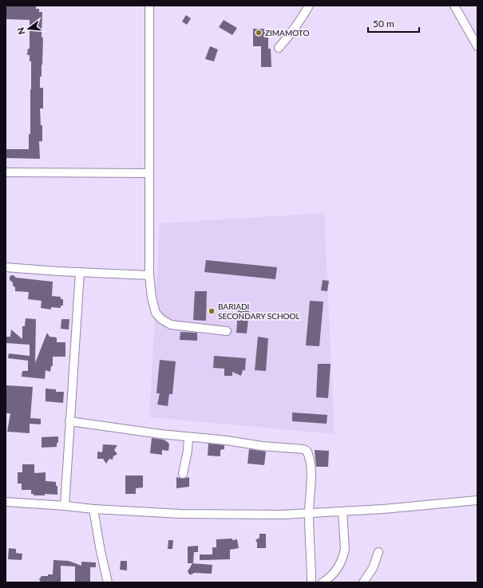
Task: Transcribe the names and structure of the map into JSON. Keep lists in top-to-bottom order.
{
  "places": ["ZIMAMOTO", "BARIADI SECONDARY SCHOOL"],
  "scale_bar": "50 m",
  "north": "left"
}
